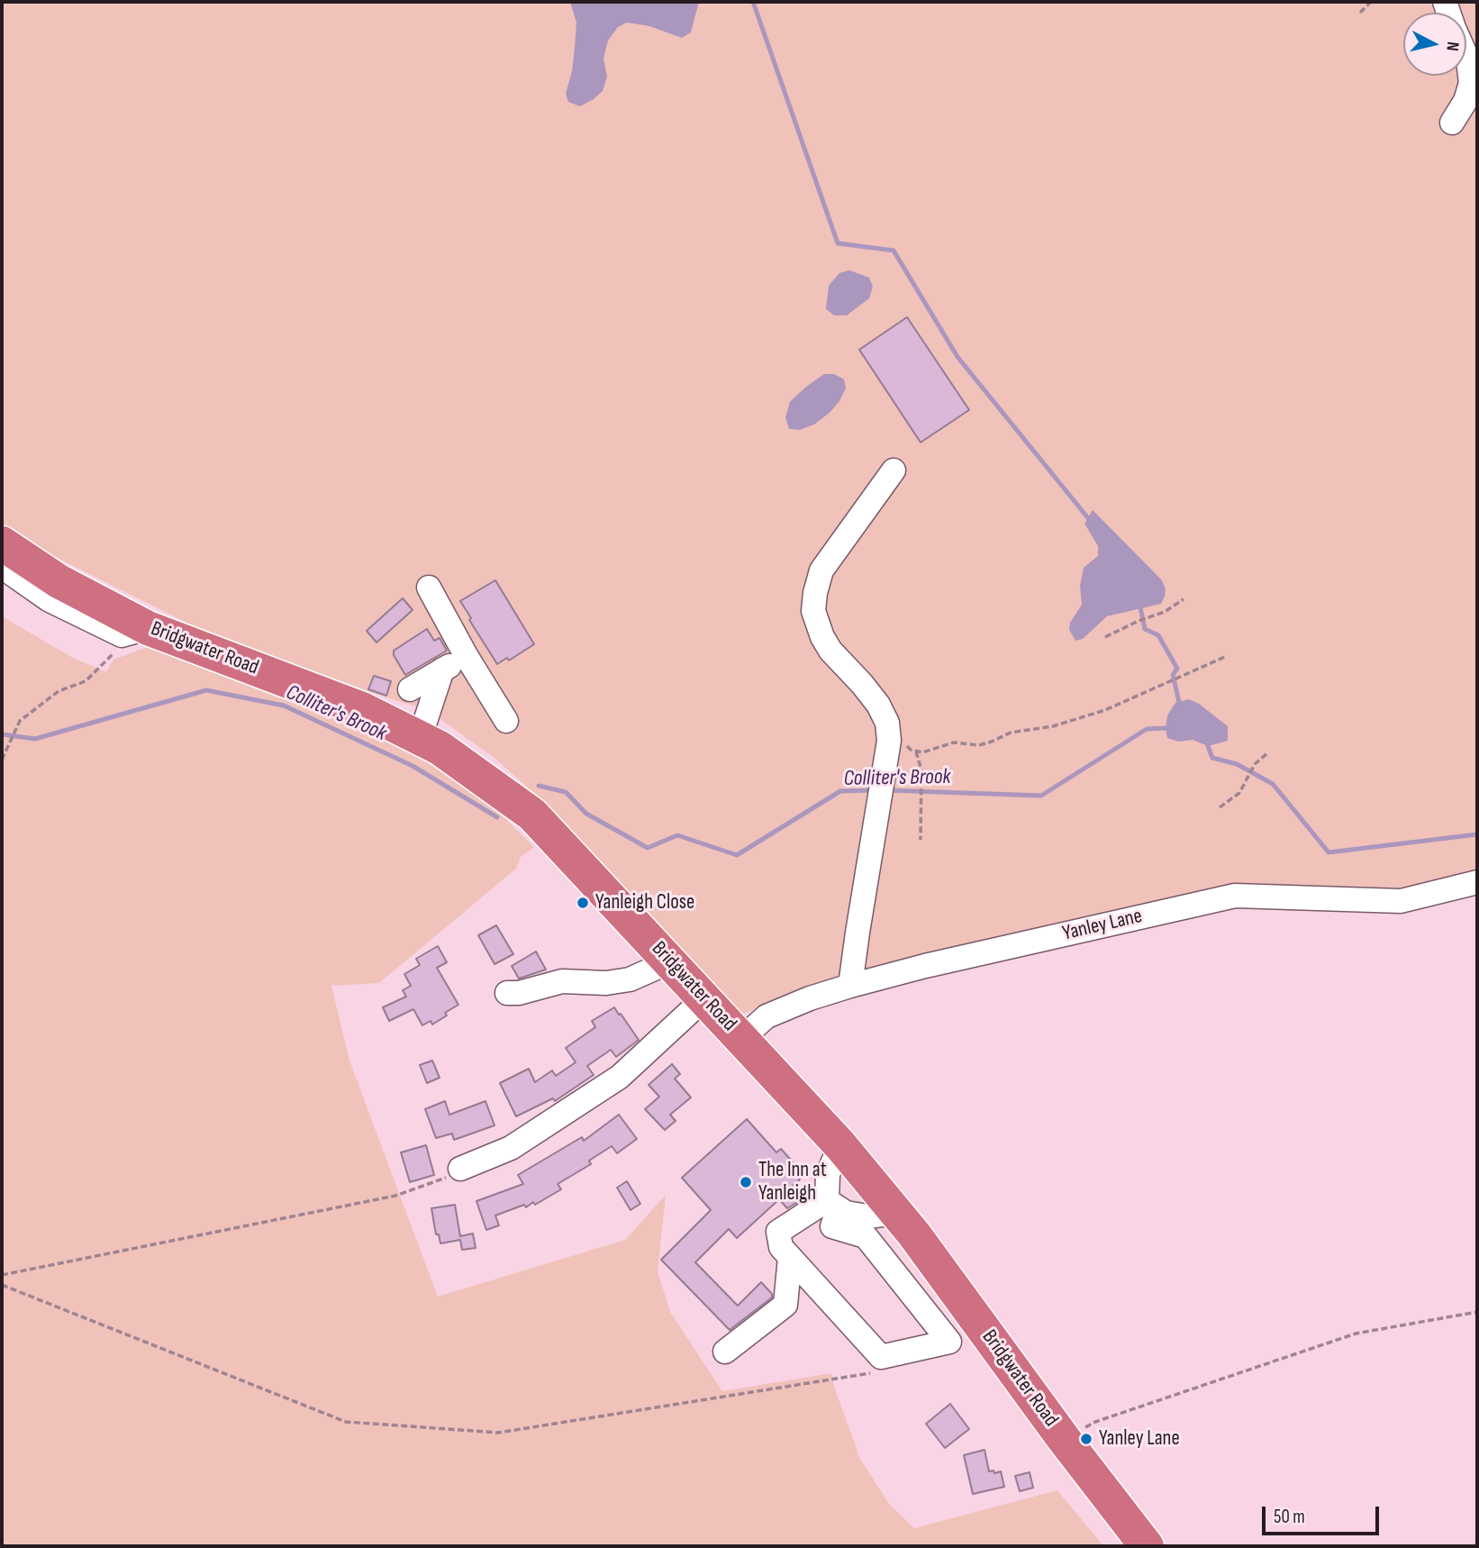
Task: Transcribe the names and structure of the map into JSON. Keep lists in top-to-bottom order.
{
  "streets": {
    "highway": ["Bridgwater Road"],
    "street": ["Yanley Lane"]
  },
  "crossings": [
    ["Bridgwater Road", "Yanley Lane"]
  ],
  "water": ["Colliter's Brook"],
  "places": ["Yanleigh Close", "The Inn at Yanleigh", "Yanley Lane"],
  "scale_bar": "50 m",
  "north": "right"
}
